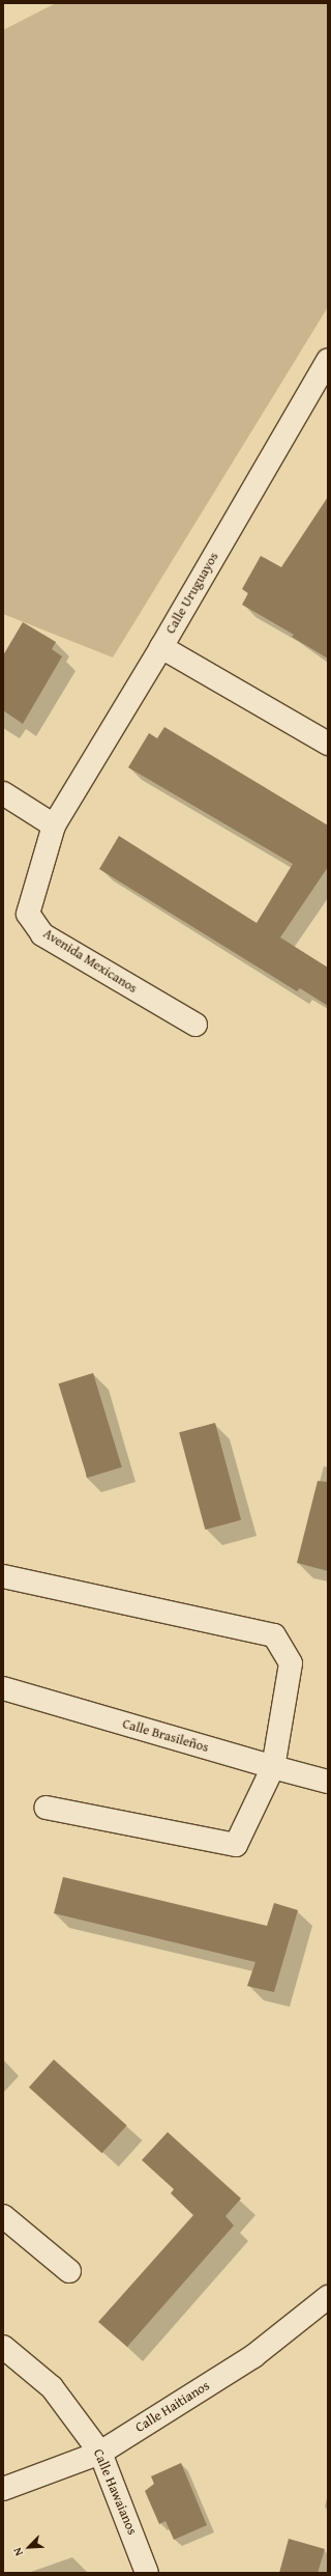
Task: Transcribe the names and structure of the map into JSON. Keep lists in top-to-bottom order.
{
  "streets": {
    "street": [
      "Calle Uruguayos",
      "Avenida Mexicanos",
      "Calle Brasileños",
      "Calle Haitianos",
      "Calle Hawaianos"
    ]
  },
  "crossings": [
    ["Calle Uruguayos", "Avenida Mexicanos"],
    ["Calle Haitianos", "Calle Hawaianos"]
  ],
  "north": "bottom left"
}
